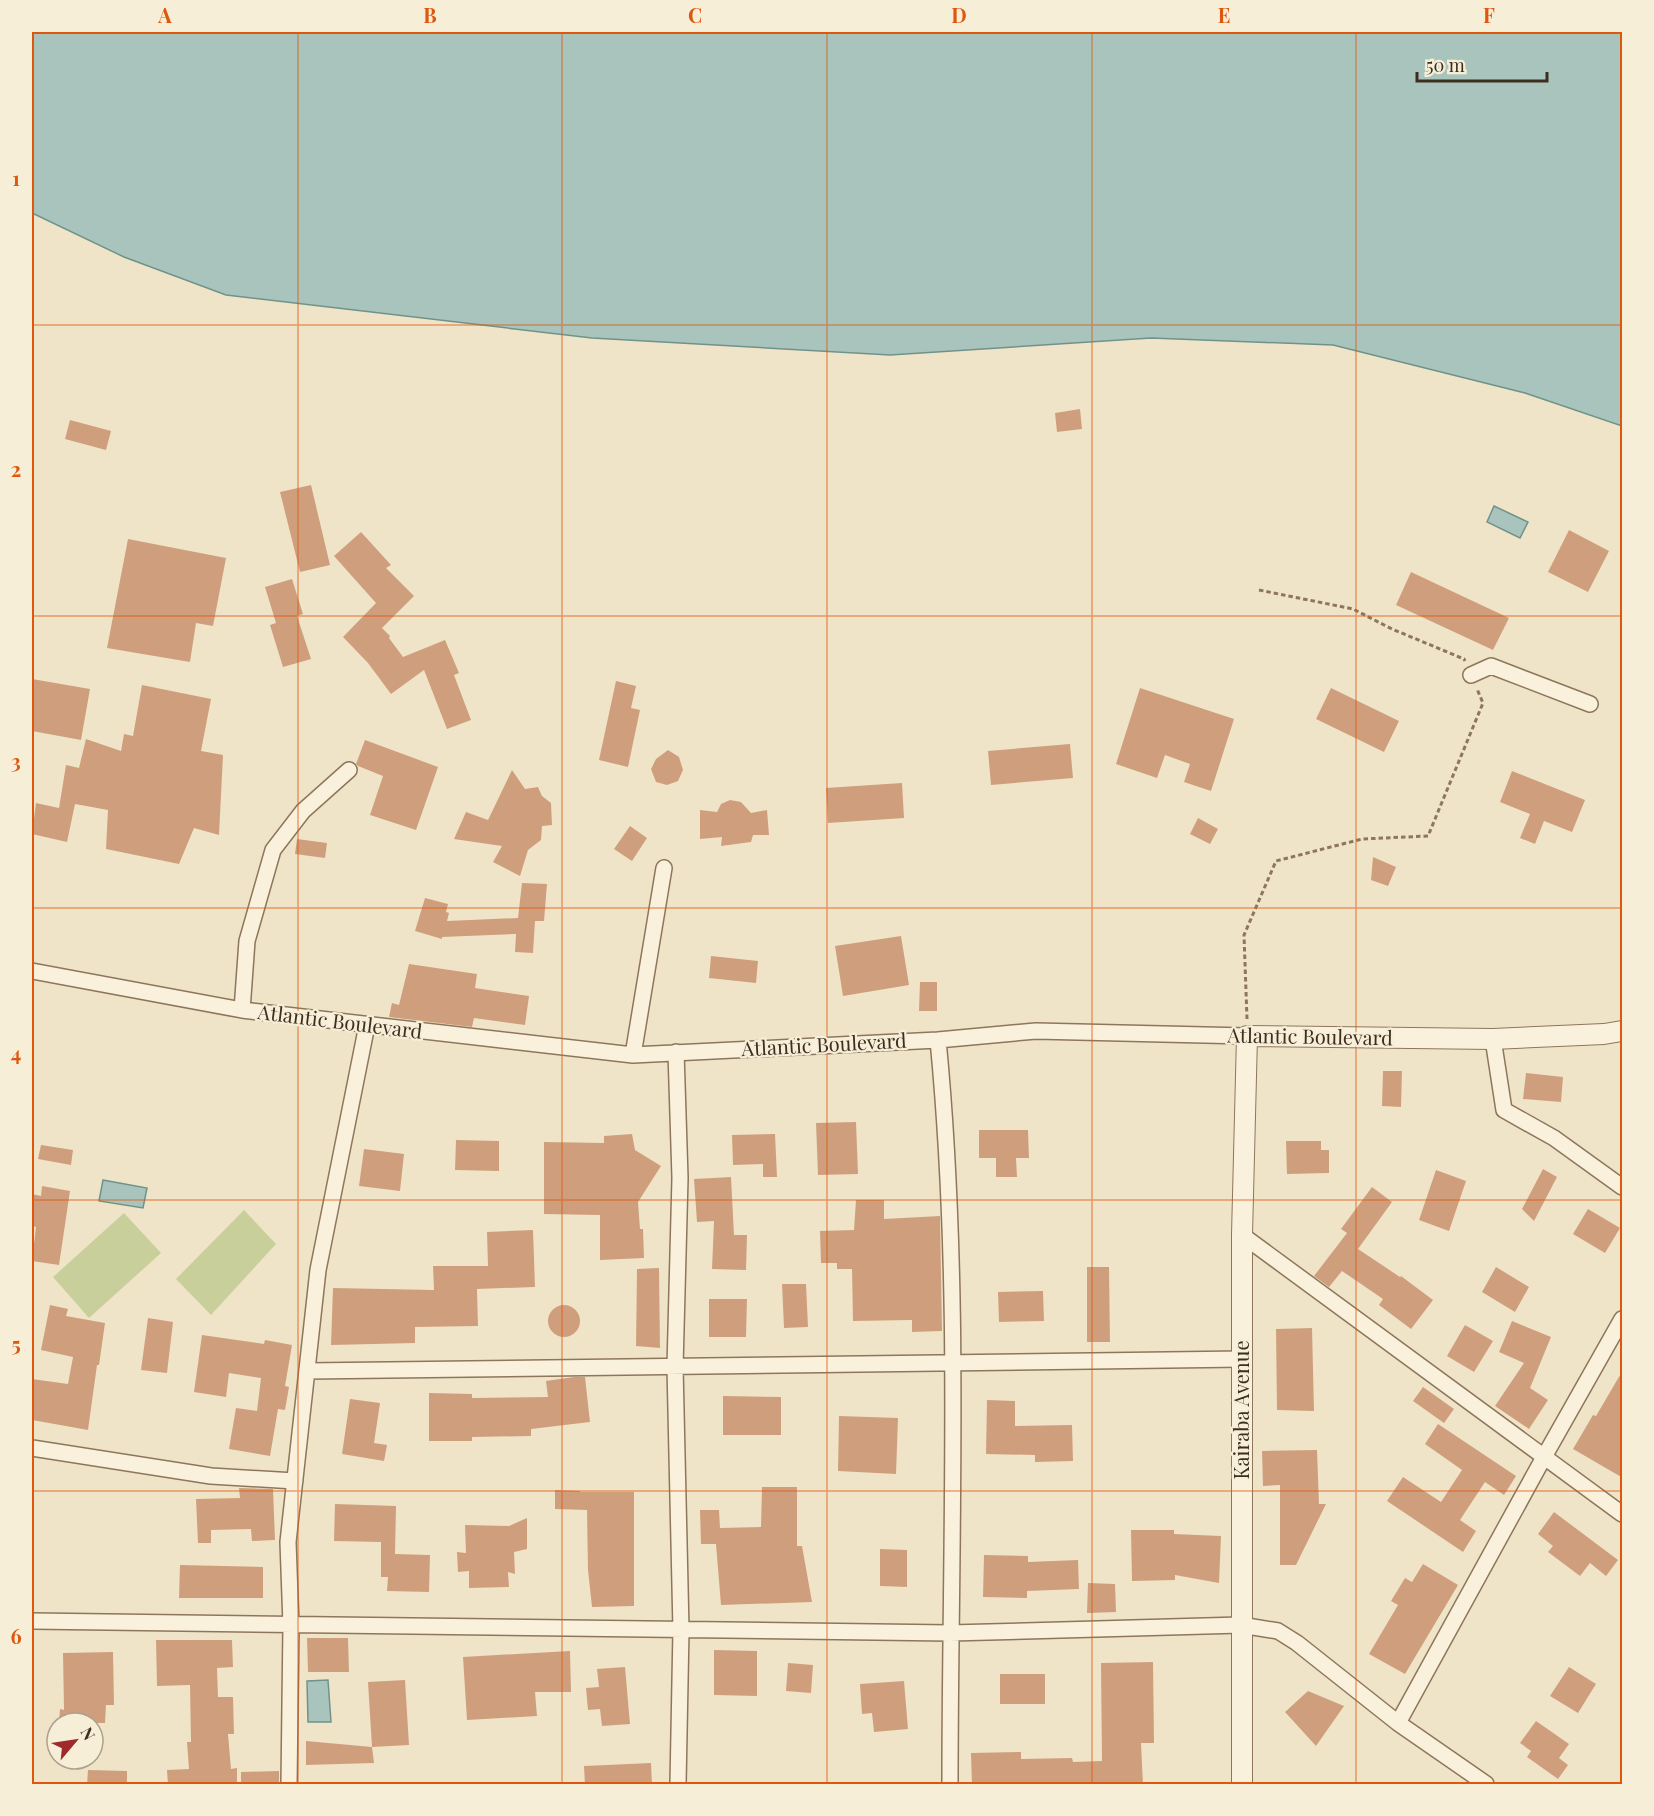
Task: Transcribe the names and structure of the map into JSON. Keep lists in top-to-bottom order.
{
  "streets": {
    "street": ["Atlantic Boulevard", "Kairaba Avenue"]
  },
  "crossings": [
    ["Atlantic Boulevard", "Kairaba Avenue"]
  ],
  "scale_bar": "50 m",
  "north": "top right",
  "grid": {
    "columns": [
      "A",
      "B",
      "C",
      "D",
      "E",
      "F"
    ],
    "rows": [
      "1",
      "2",
      "3",
      "4",
      "5",
      "6"
    ]
  }
}
